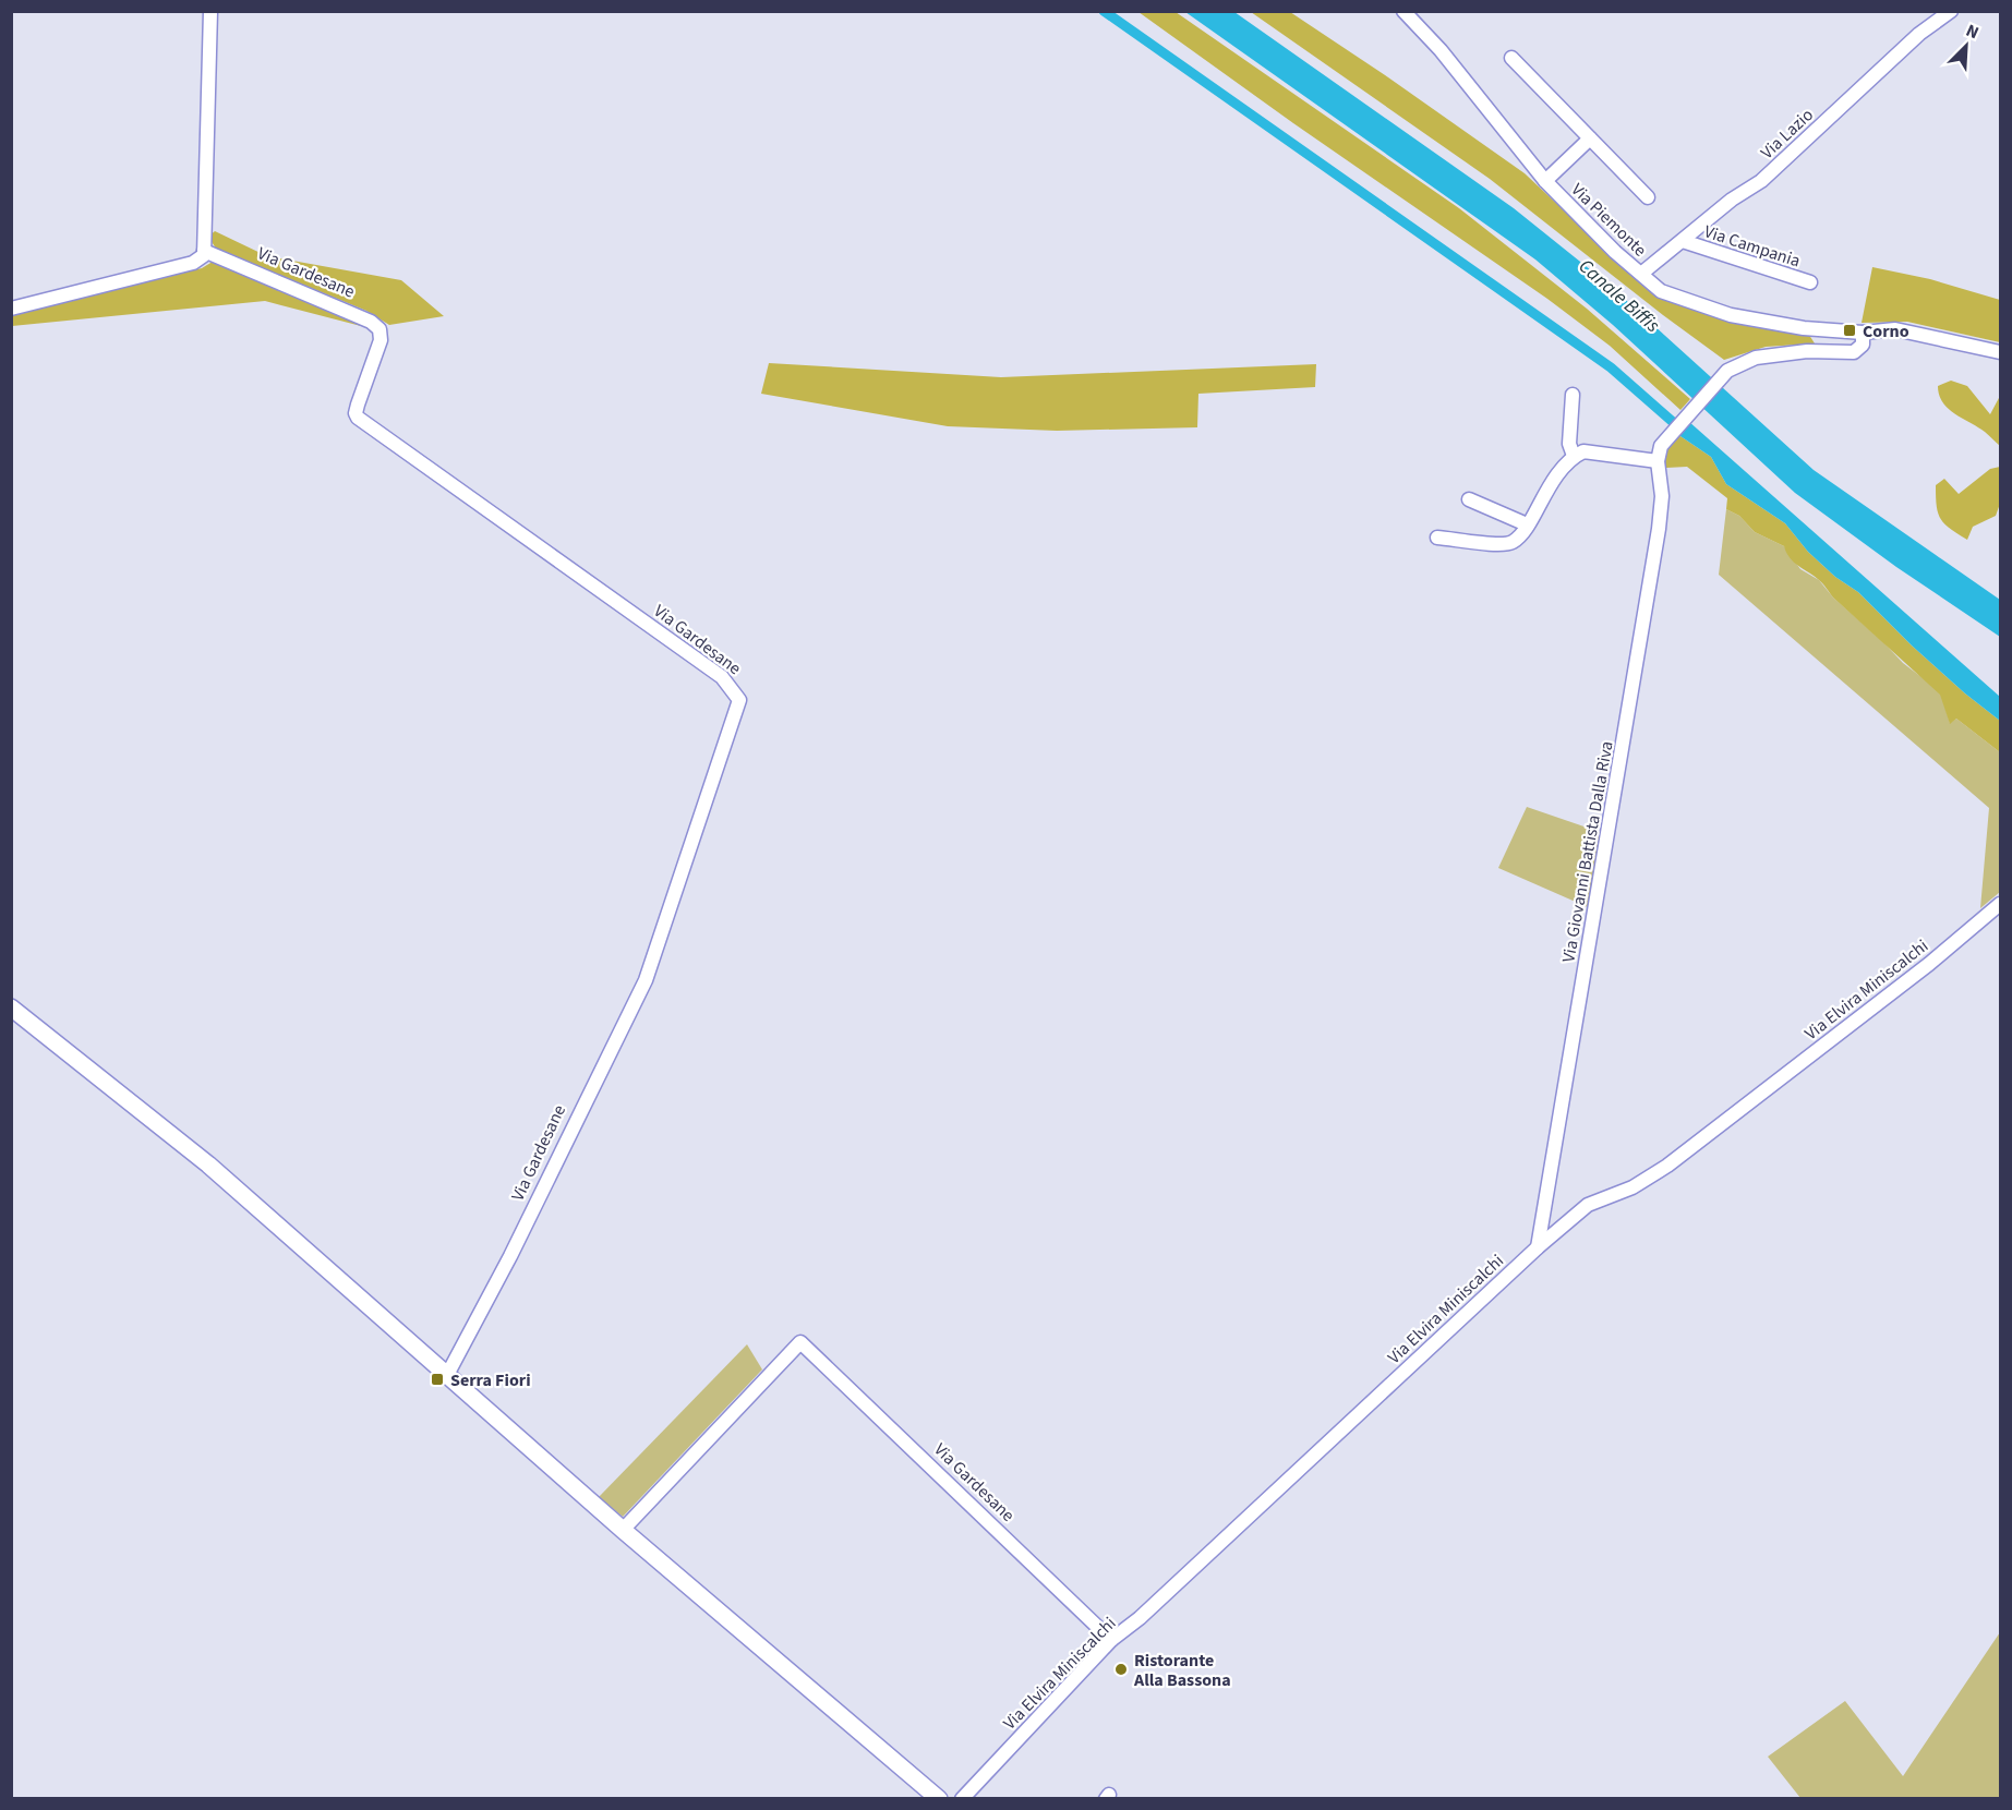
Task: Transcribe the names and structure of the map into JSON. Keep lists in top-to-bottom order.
{
  "streets": {
    "street": [
      "Via Lazio",
      "Via Piemonte",
      "Via Campania",
      "Via Gardesane",
      "Via Giovanni Battista Dalla Riva",
      "Via Elvira Miniscalchi"
    ]
  },
  "crossings": [
    ["Via Lazio", "Via Piemonte"],
    ["Via Lazio", "Via Campania"],
    ["Via Gardesane", "Via Elvira Miniscalchi"],
    ["Via Giovanni Battista Dalla Riva", "Via Elvira Miniscalchi"]
  ],
  "water": ["Canale Biffis"],
  "places": {
    "transit": ["Corno", "Serra Fiori"],
    "other": ["Ristorante Alla Bassona"]
  },
  "north": "top right"
}
